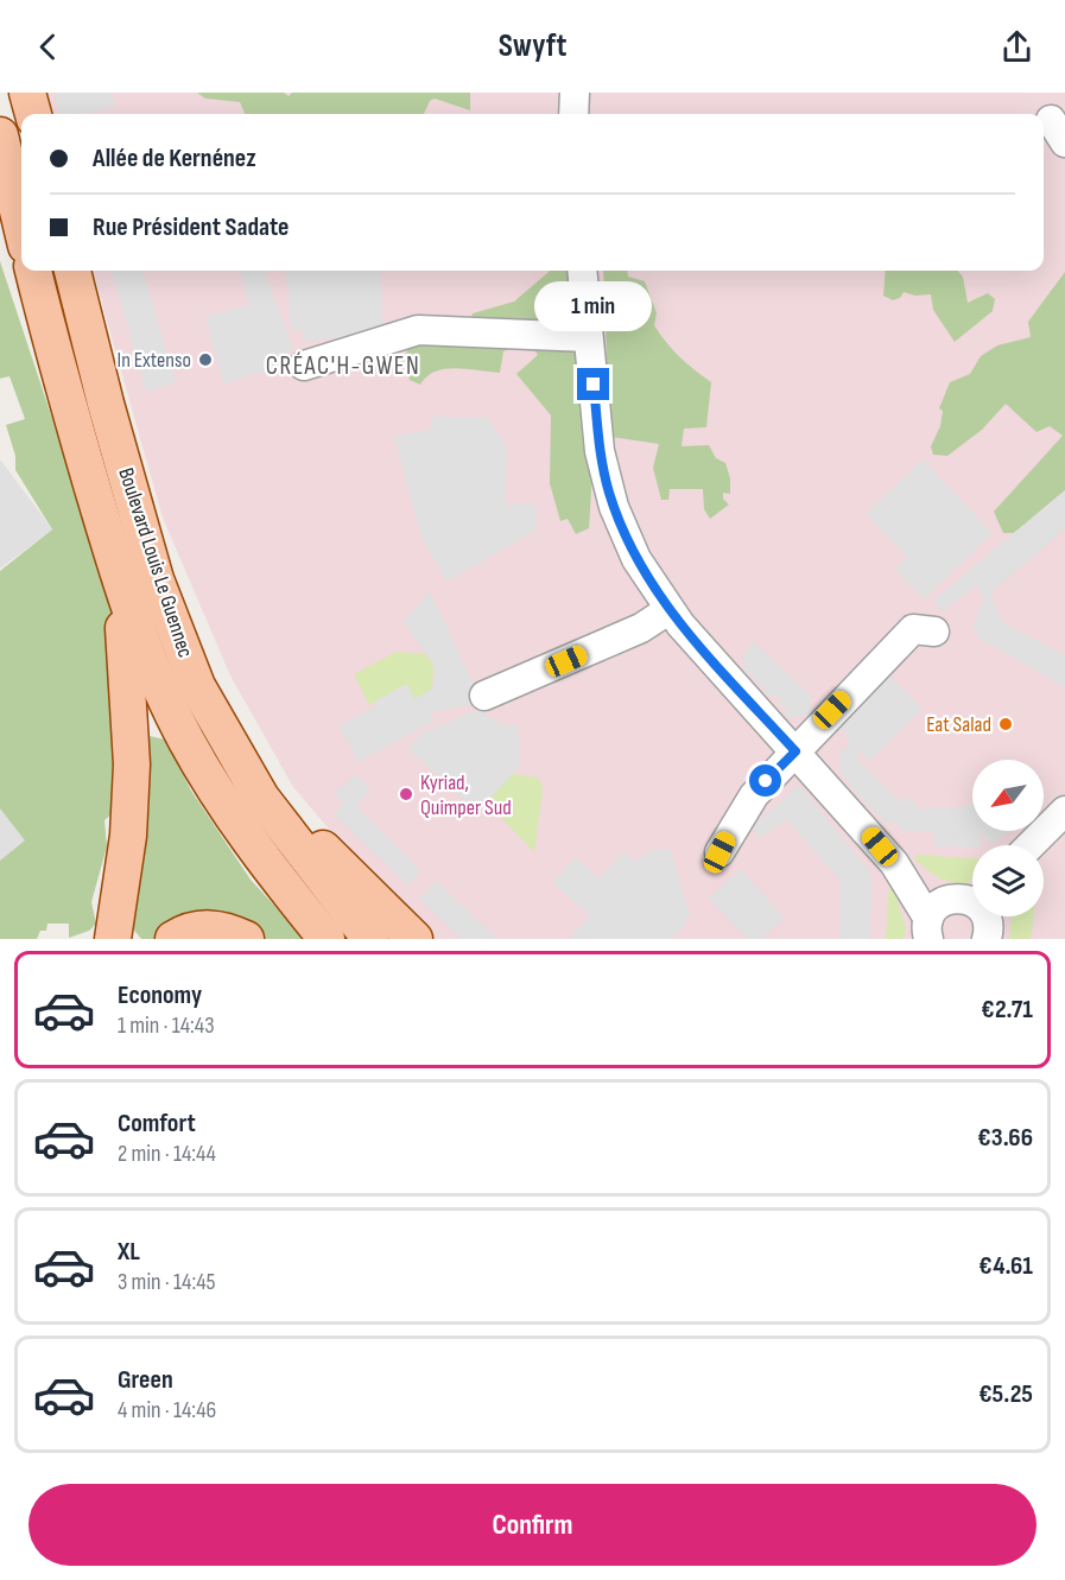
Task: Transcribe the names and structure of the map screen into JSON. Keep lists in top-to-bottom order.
{
  "streets": {
    "main road": ["Boulevard Louis Le Guennec"]
  },
  "districts": ["CRÉAC'H-GWEN"],
  "places": ["In Extenso", "Eat Salad", "Kyriad, Quimper Sud"],
  "north": "bottom left",
  "page": {
    "header": "Swyft",
    "banner": ["Allée de Kernénez", "Rue Président Sadate"],
    "bubble": "1 min",
    "list": [
      {
        "name": "Economy",
        "note": "1 min · 14:43",
        "value": "€2.71"
      },
      {
        "name": "Comfort",
        "note": "2 min · 14:44",
        "value": "€3.66"
      },
      {
        "name": "XL",
        "note": "3 min · 14:45",
        "value": "€4.61"
      },
      {
        "name": "Green",
        "note": "4 min · 14:46",
        "value": "€5.25"
      }
    ],
    "buttons": "Confirm"
  }
}
